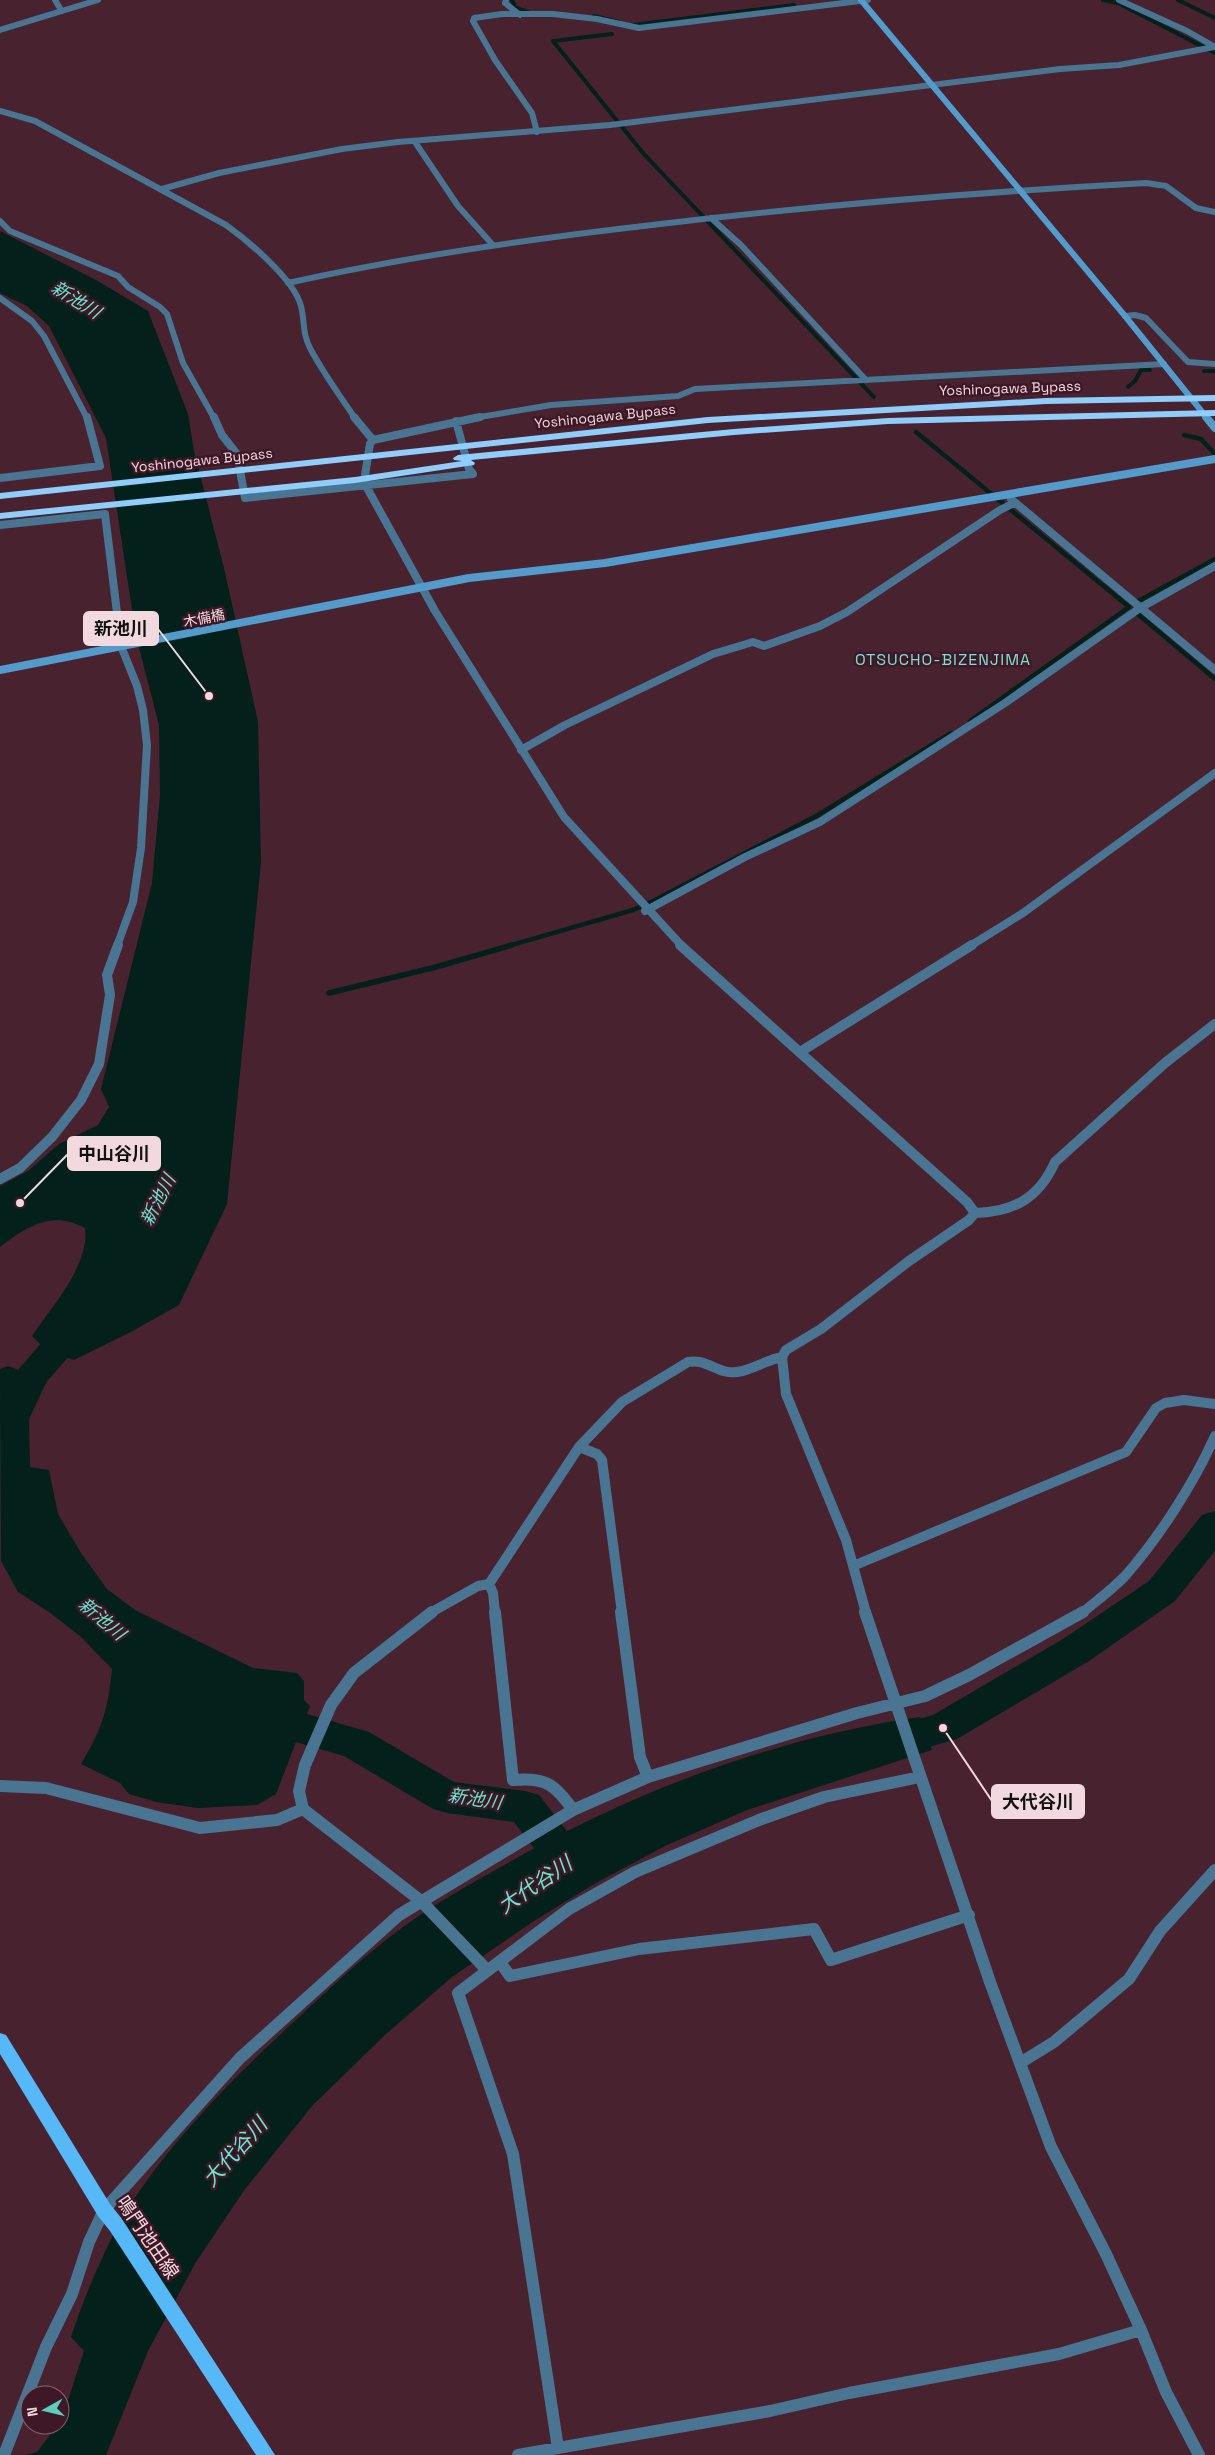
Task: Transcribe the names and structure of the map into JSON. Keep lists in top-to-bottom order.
{
  "streets": {
    "highway": ["Yoshinogawa Bypass"],
    "main road": ["鳴門池田線"],
    "street": ["木備橋"]
  },
  "districts": ["OTSUCHO-BIZENJIMA"],
  "water": ["新池川", "大代谷川"],
  "places": ["新池川", "中山谷川", "大代谷川"],
  "north": "left"
}
